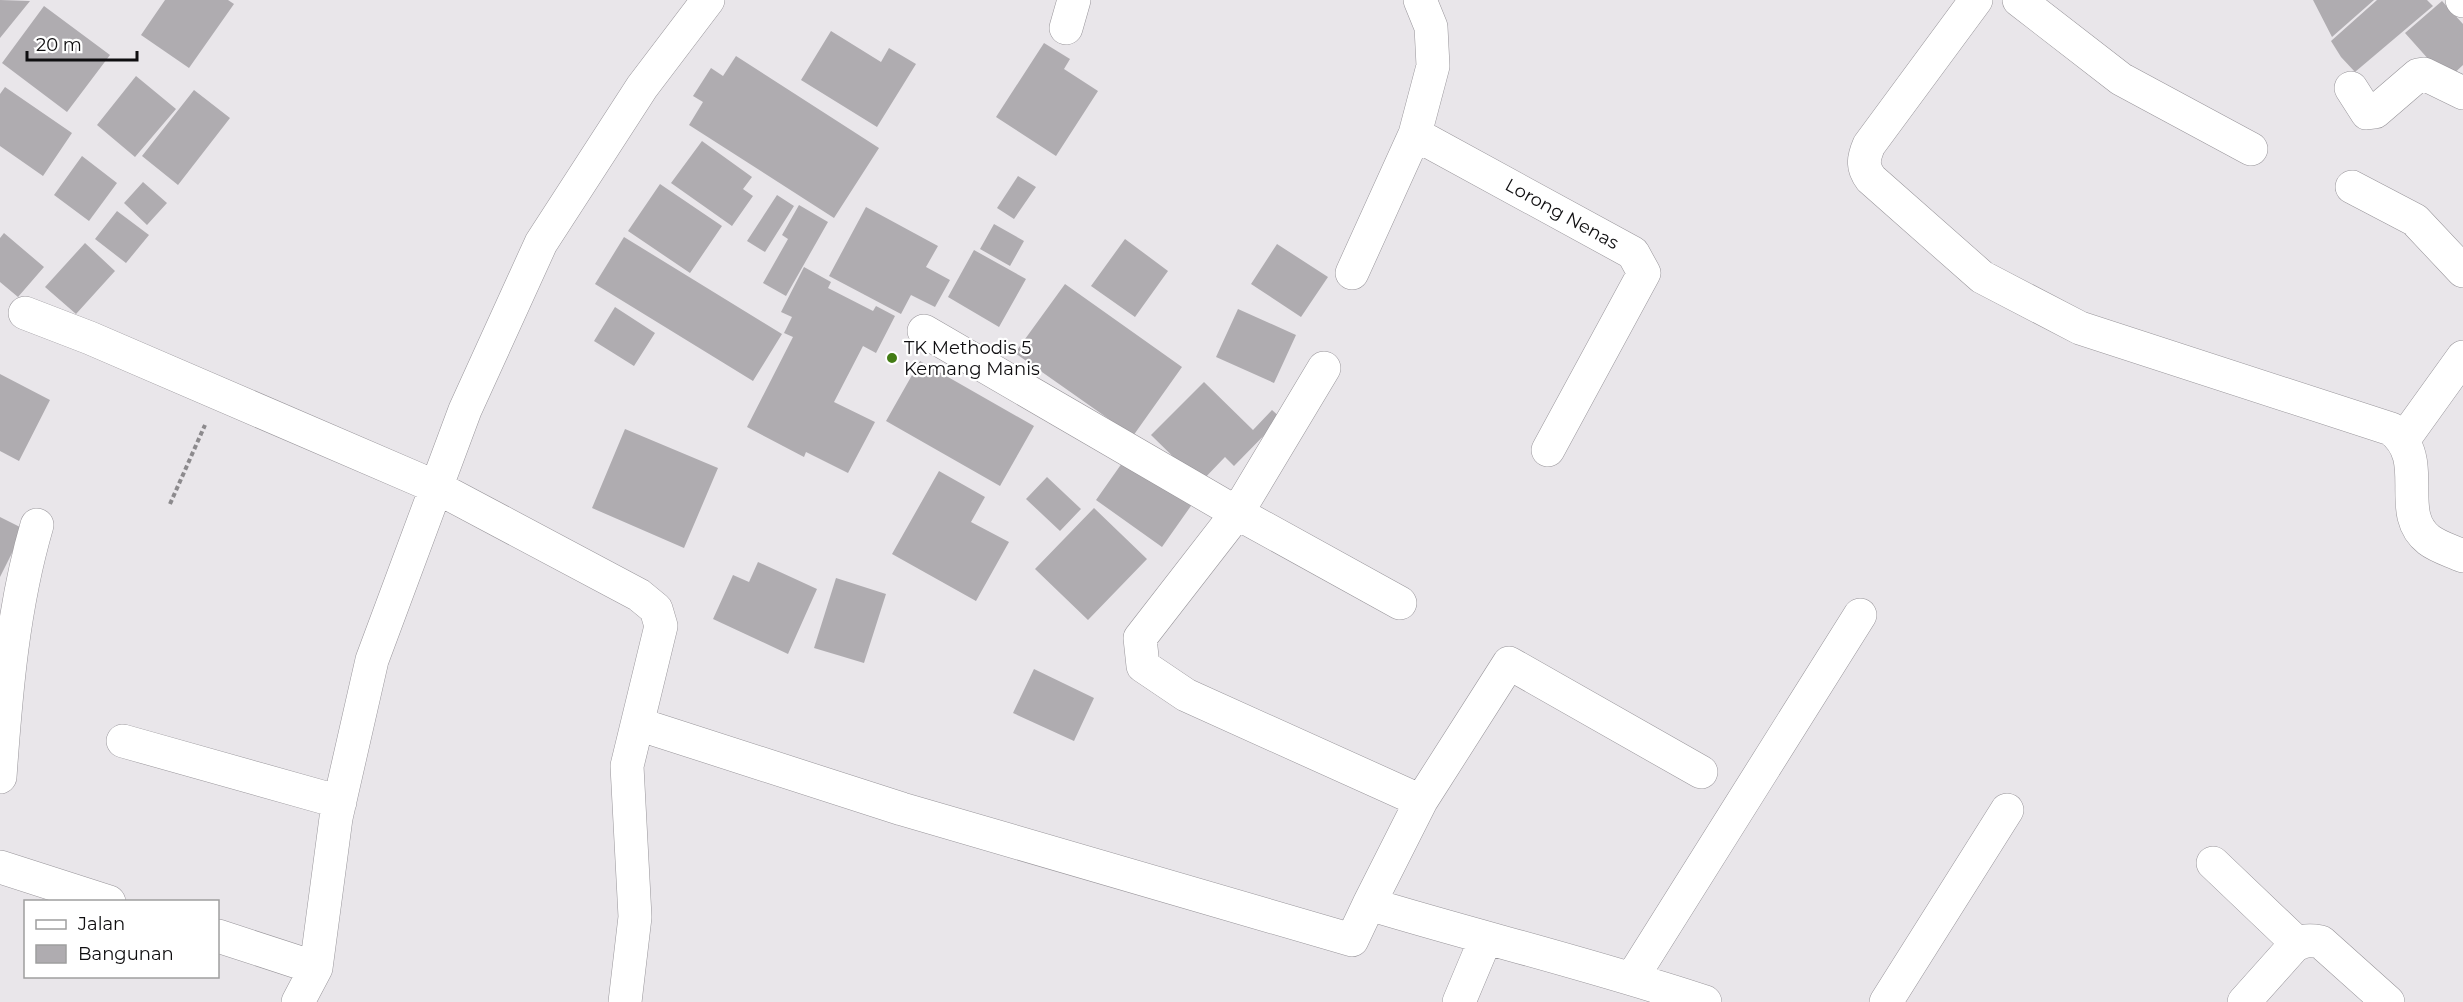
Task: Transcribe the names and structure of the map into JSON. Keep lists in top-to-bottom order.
{
  "streets": {
    "street": ["Lorong Nenas"]
  },
  "places": ["TK Methodis 5 Kemang Manis"],
  "legend": ["Jalan", "Bangunan"],
  "scale_bar": "20 m"
}
